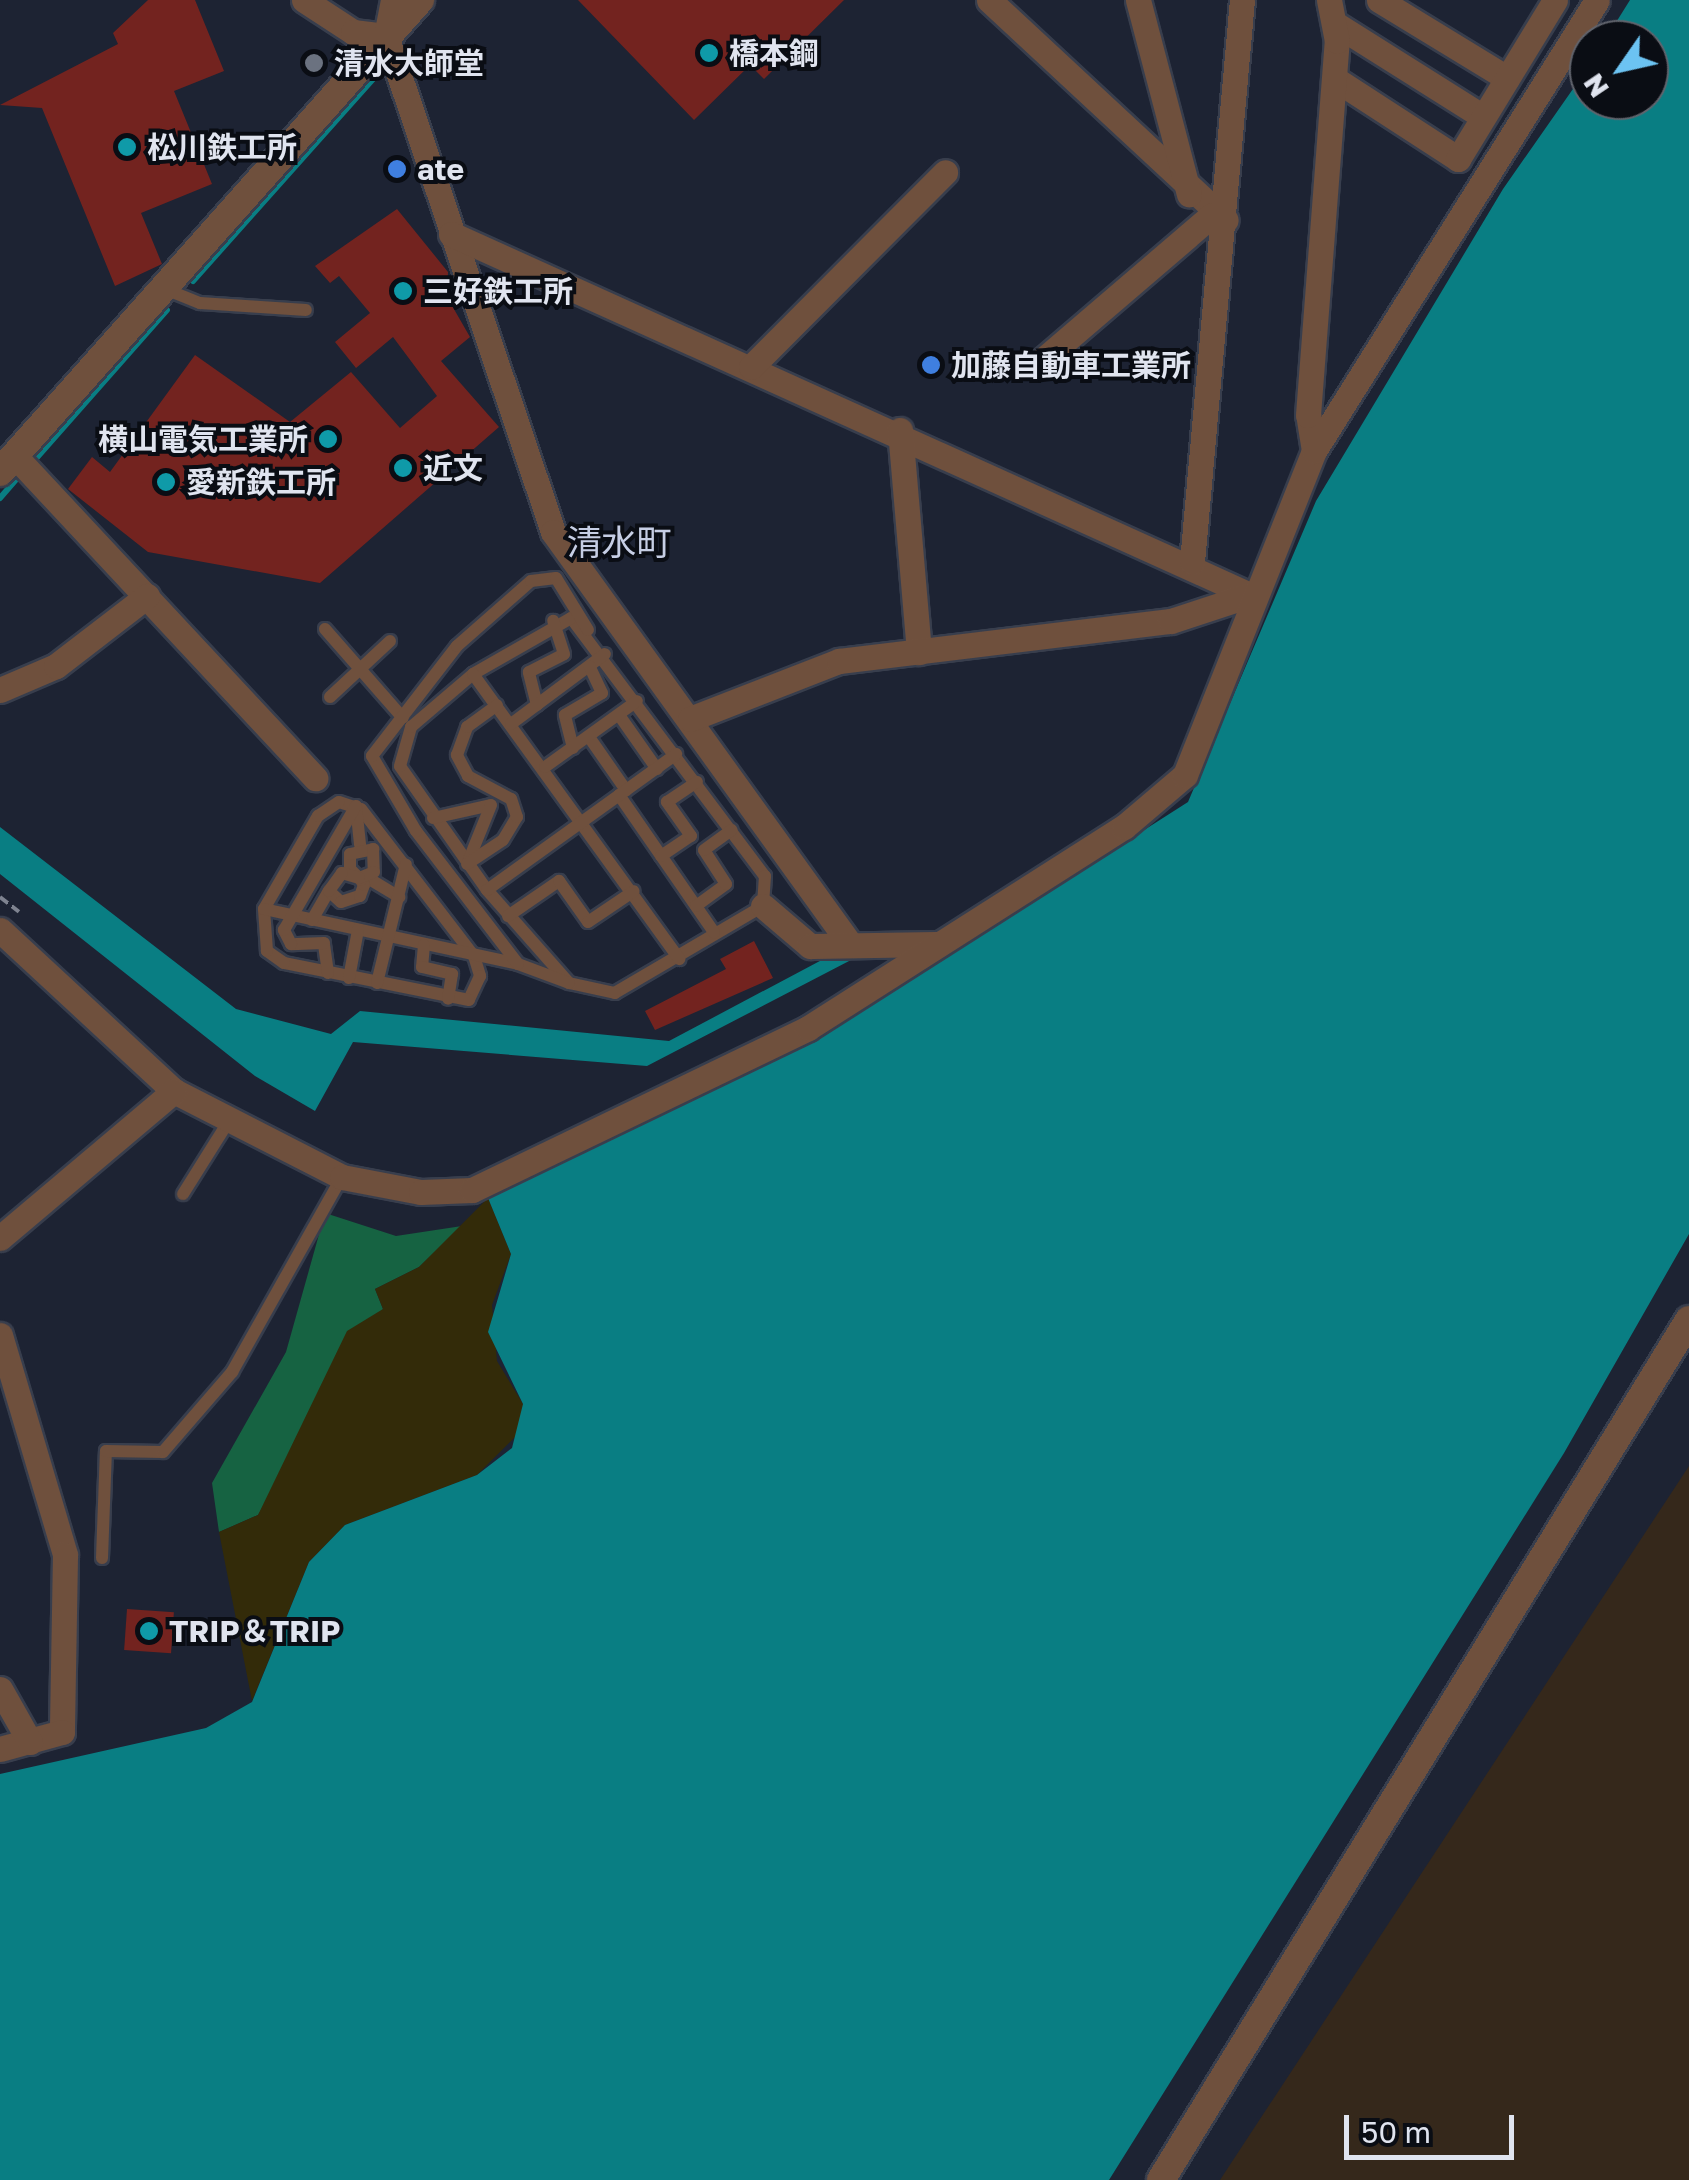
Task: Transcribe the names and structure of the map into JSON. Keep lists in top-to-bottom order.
{
  "districts": ["清水町"],
  "places": [
    "橋本鋼",
    "清水大師堂",
    "松川鉄工所",
    "ate",
    "三好鉄工所",
    "加藤自動車工業所",
    "横山電気工業所",
    "近文",
    "愛新鉄工所",
    "TRIP＆TRIP"
  ],
  "scale_bar": "50 m",
  "north": "bottom left"
}
